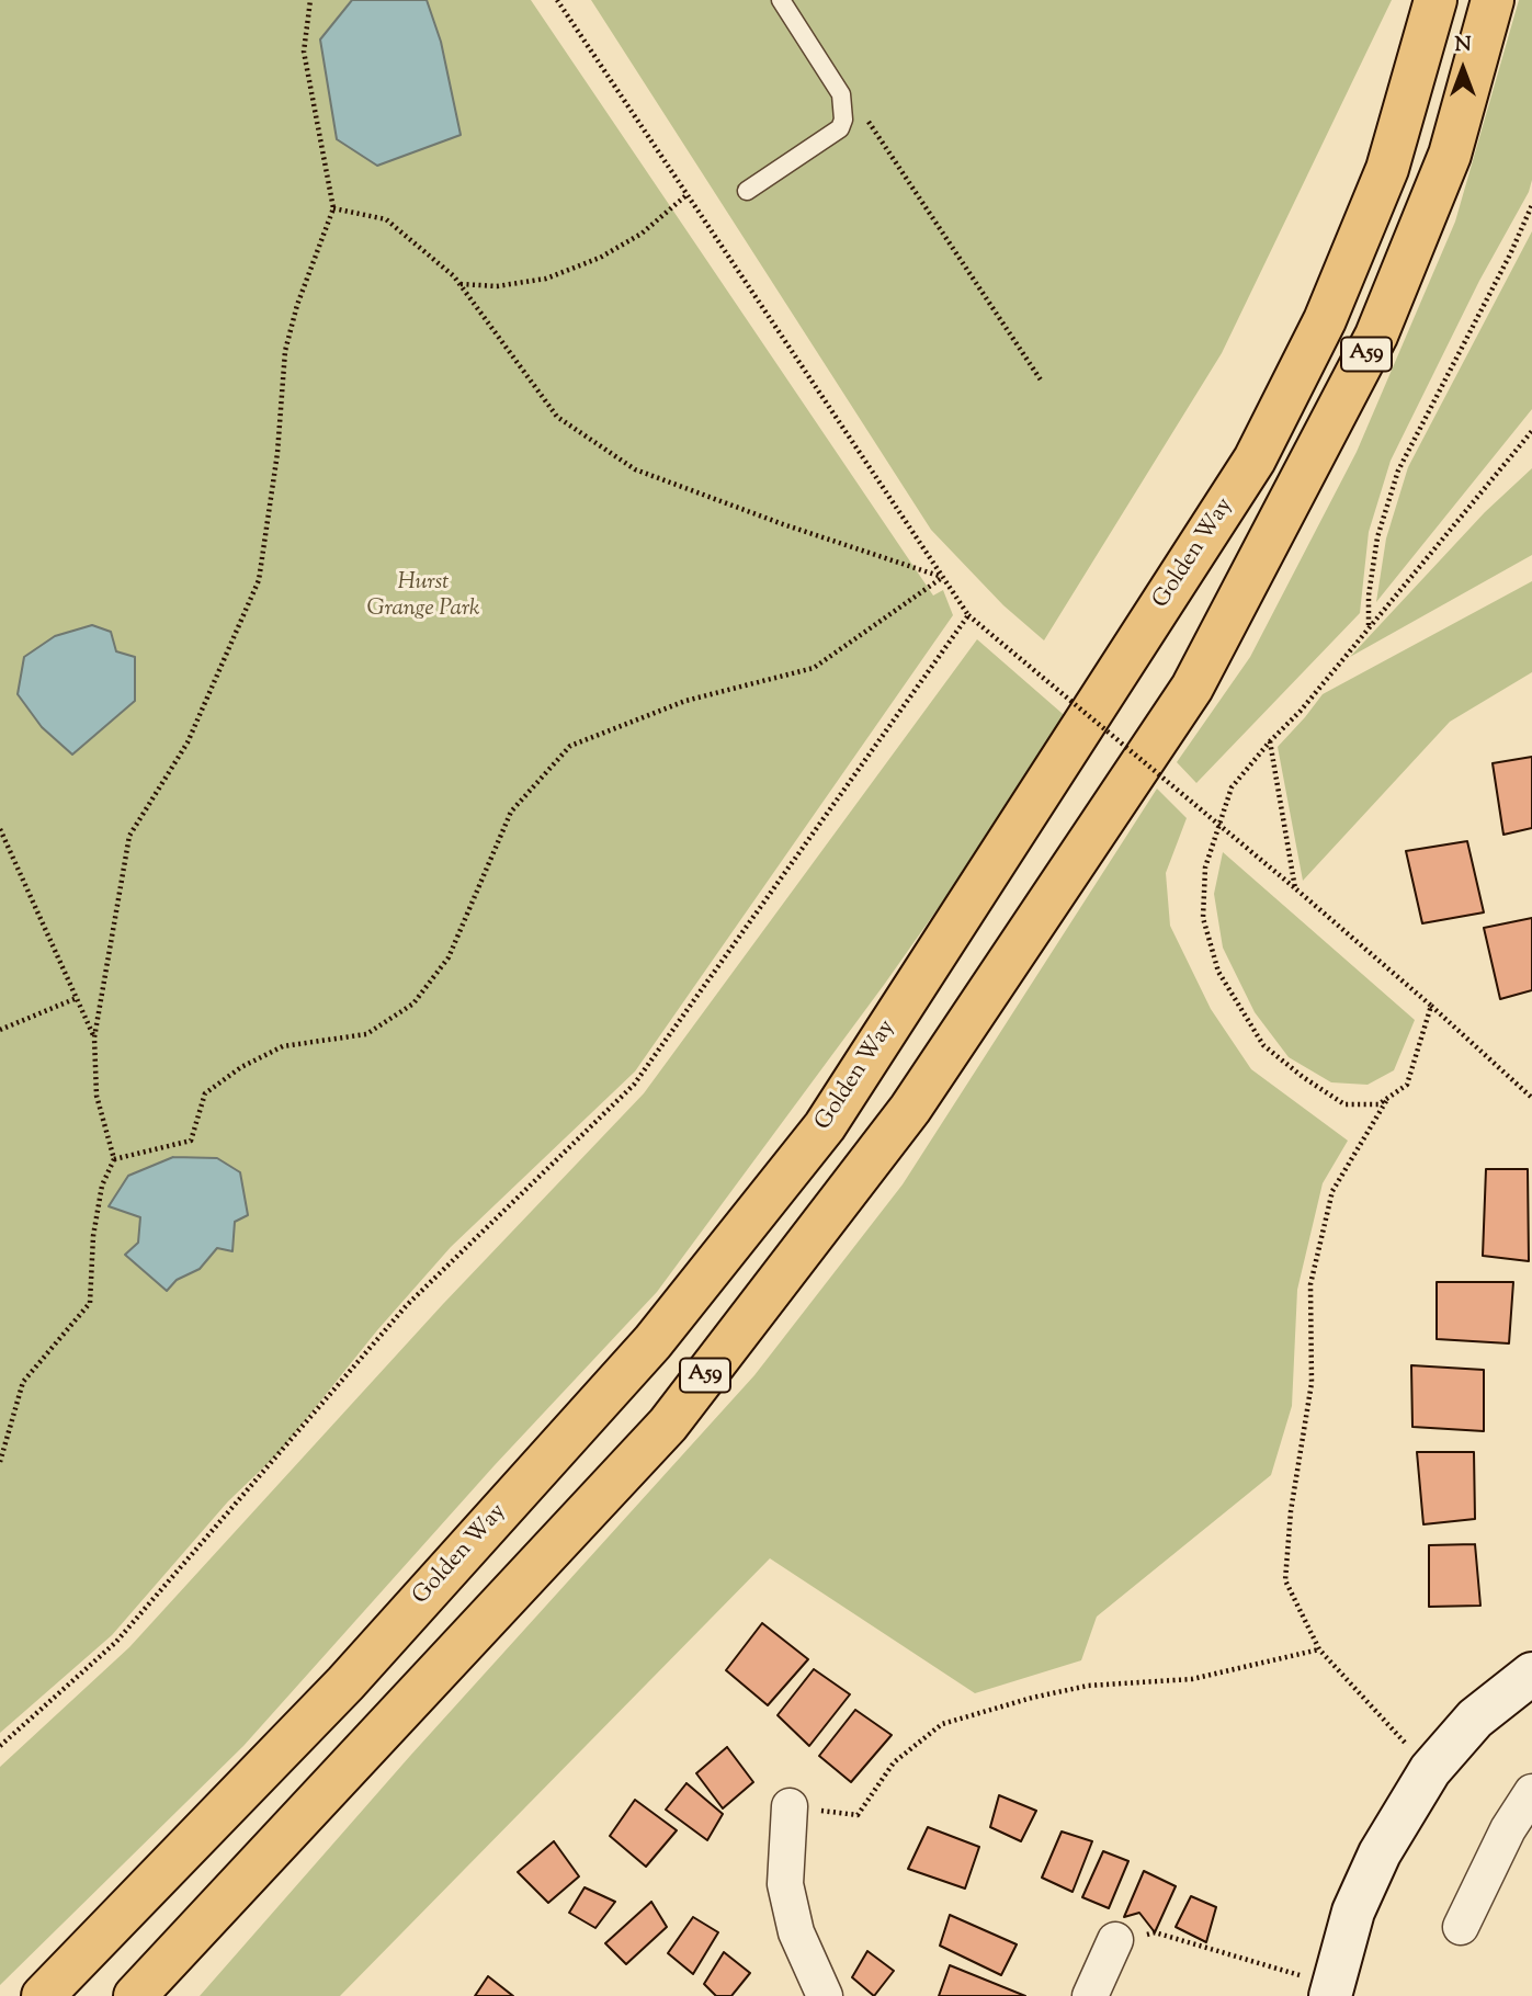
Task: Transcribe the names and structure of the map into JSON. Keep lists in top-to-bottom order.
{
  "streets": {
    "highway": ["A59", "Golden Way"]
  },
  "parks": ["Hurst Grange Park"],
  "north": "top"
}
